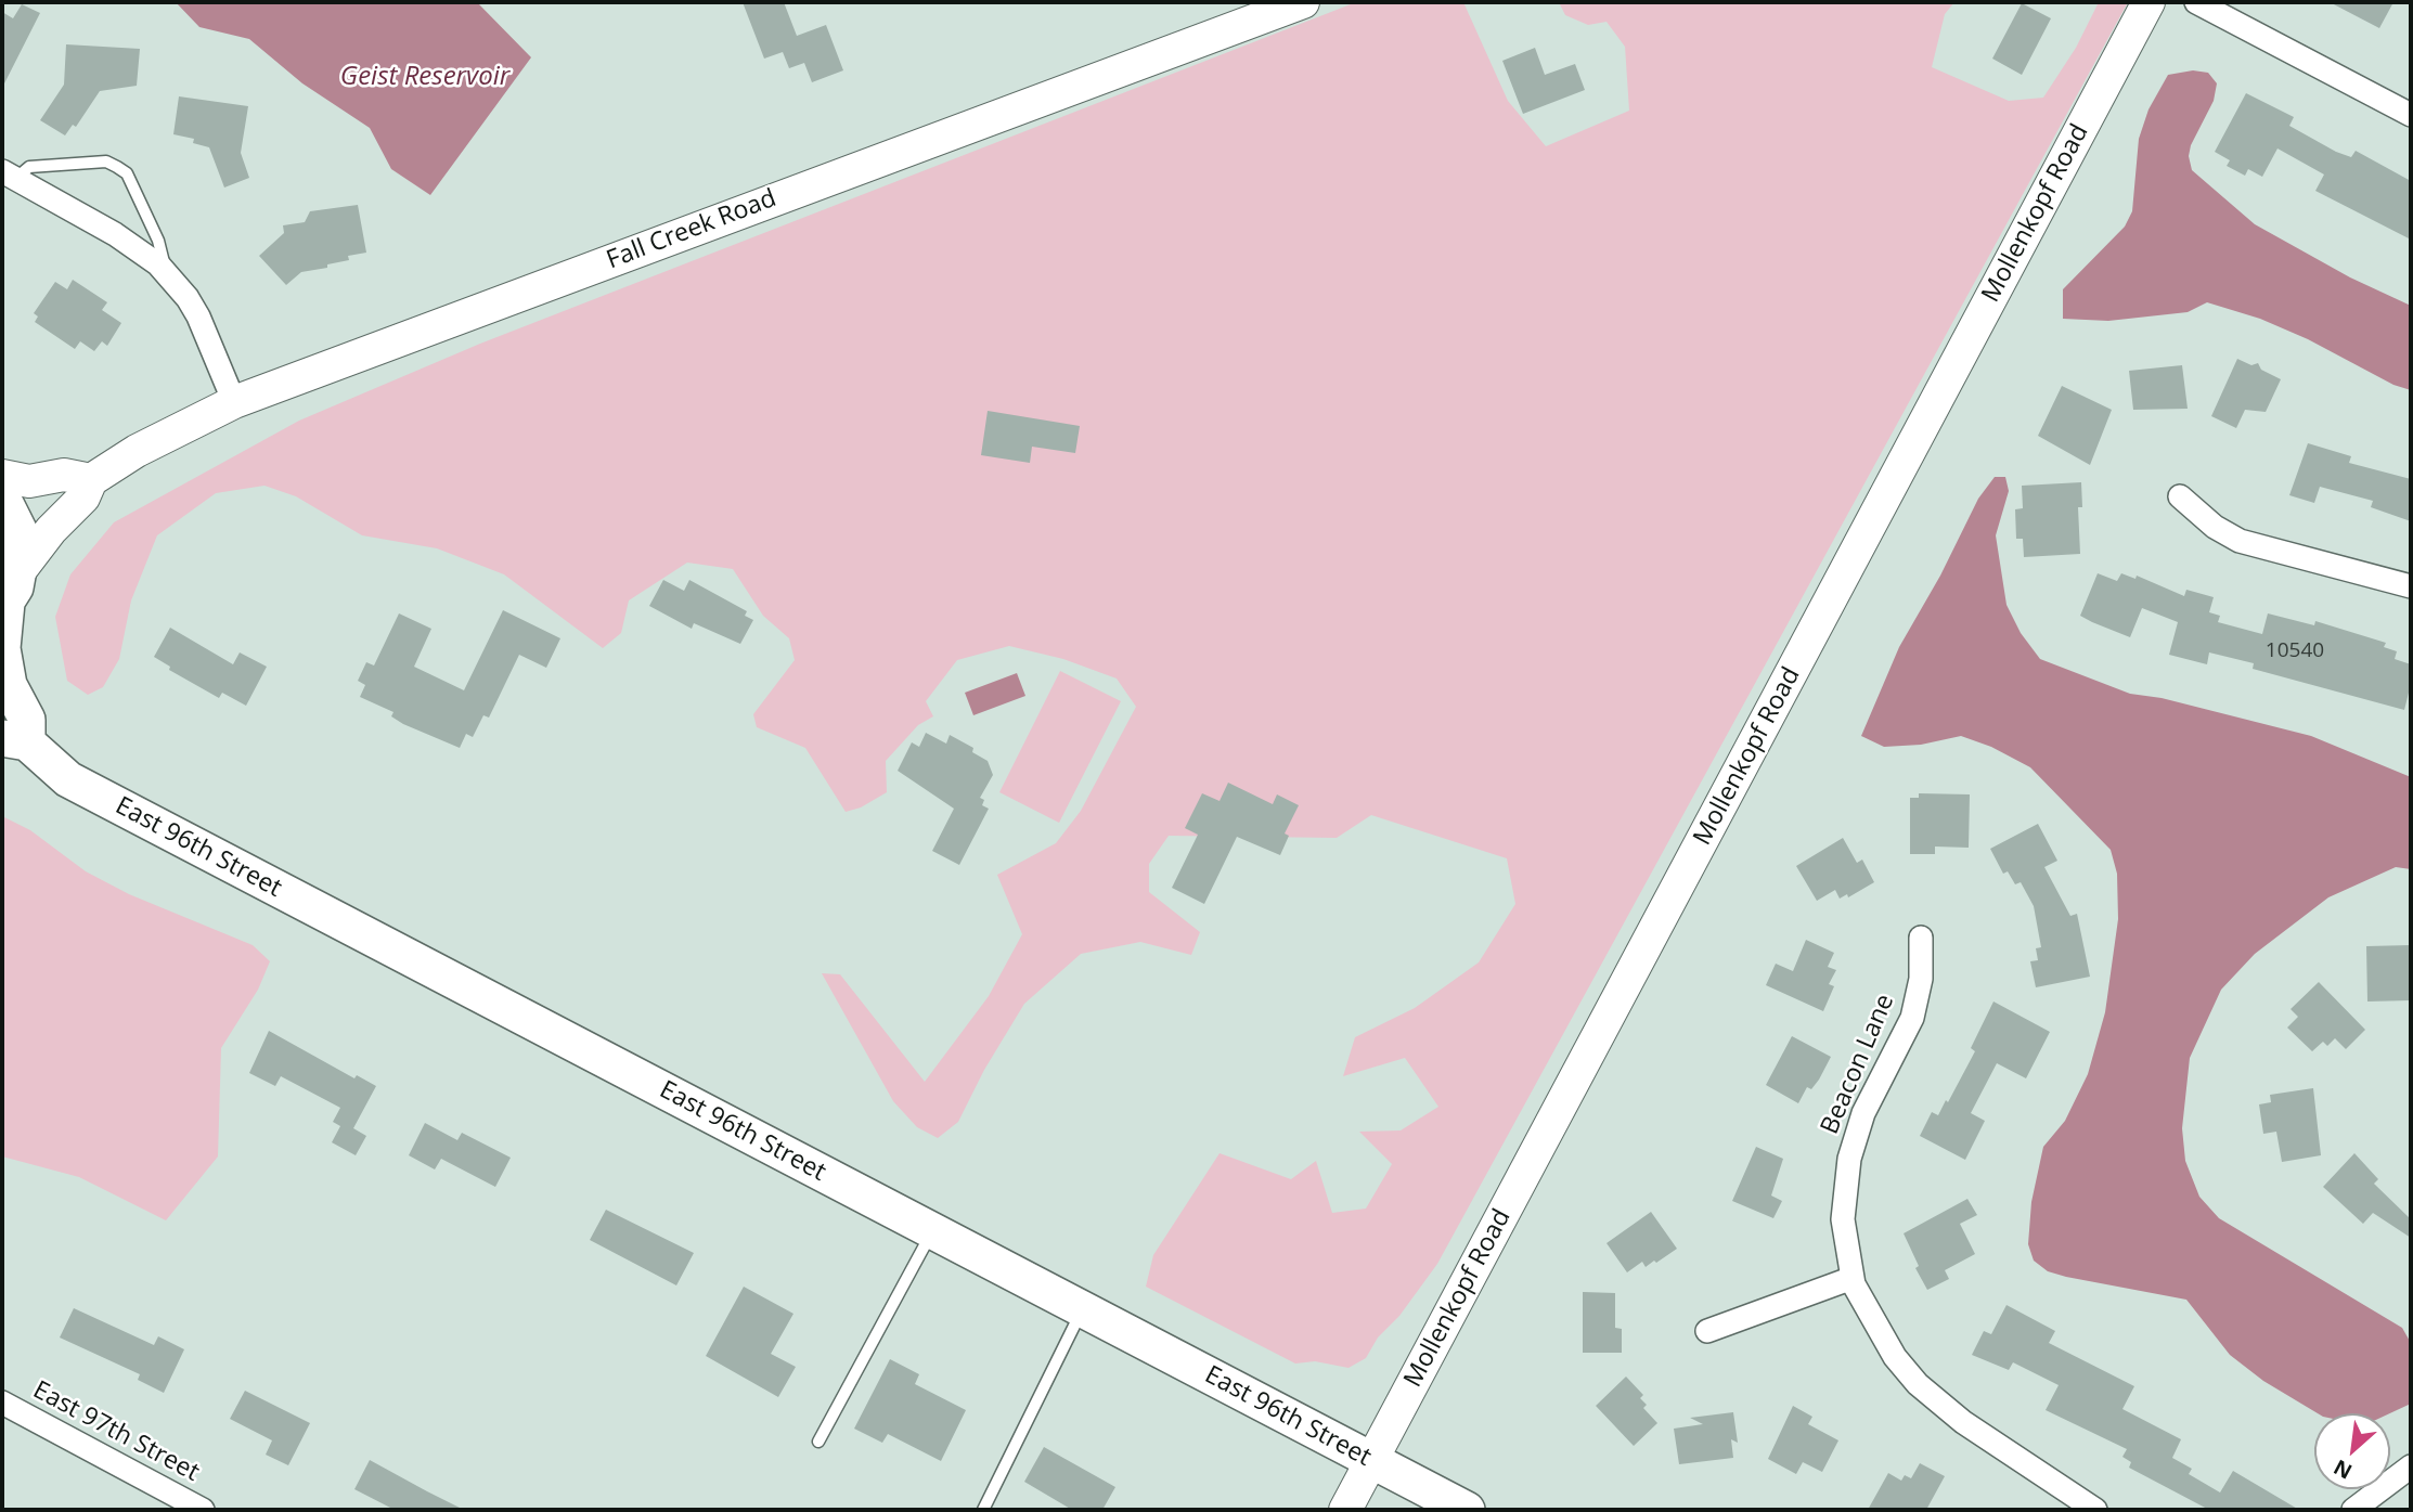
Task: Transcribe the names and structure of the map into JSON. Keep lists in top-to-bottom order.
{
  "streets": {
    "main road": ["East 96th Street"],
    "street": [
      "Mollenkopf Road",
      "Fall Creek Road",
      "Beacon Lane",
      "East 97th Street"
    ]
  },
  "crossings": [
    ["Mollenkopf Road", "East 96th Street"],
    ["Fall Creek Road", "East 96th Street"]
  ],
  "water": ["Geist Reservoir"],
  "house_numbers": ["10540"],
  "north": "bottom left"
}
